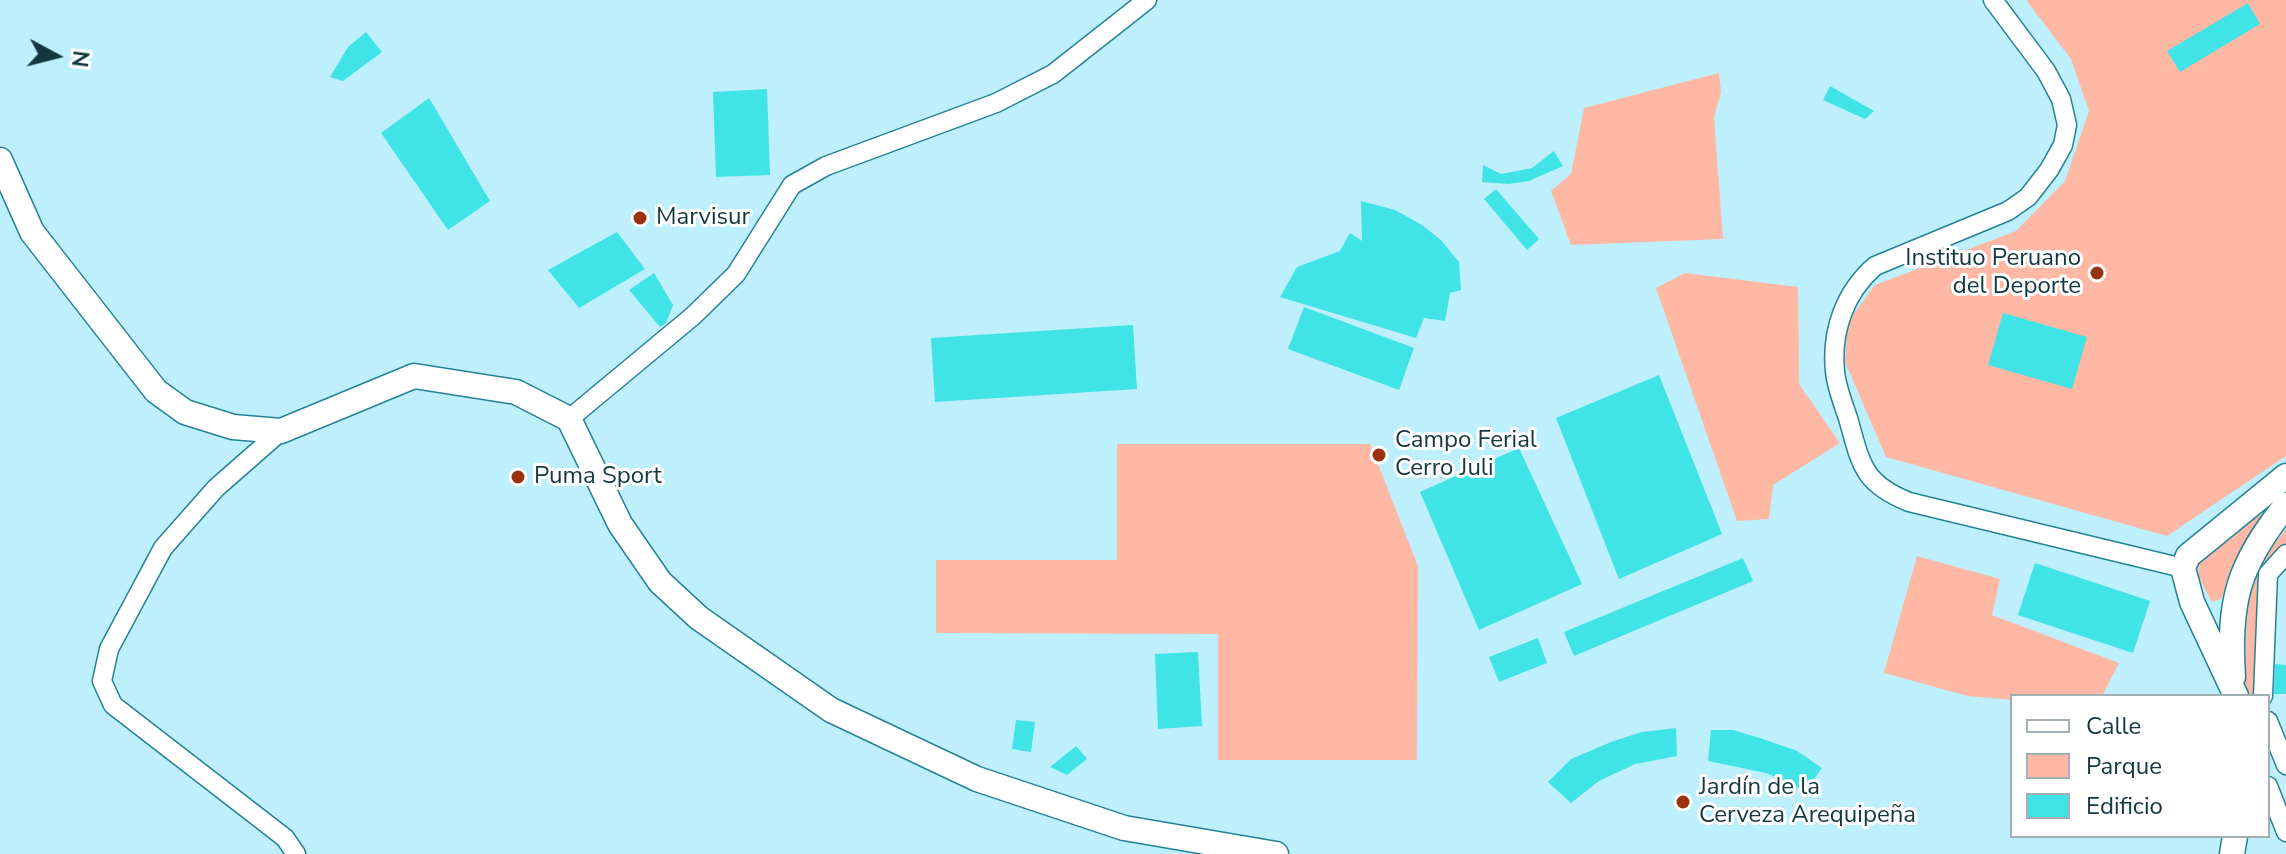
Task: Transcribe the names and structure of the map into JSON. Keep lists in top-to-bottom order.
{
  "places": [
    "Marvisur",
    "Instituo Peruano del Deporte",
    "Campo Ferial Cerro Juli",
    "Puma Sport",
    "Jardín de la Cerveza Arequipeña"
  ],
  "legend": ["Calle", "Parque", "Edificio"],
  "north": "right"
}
